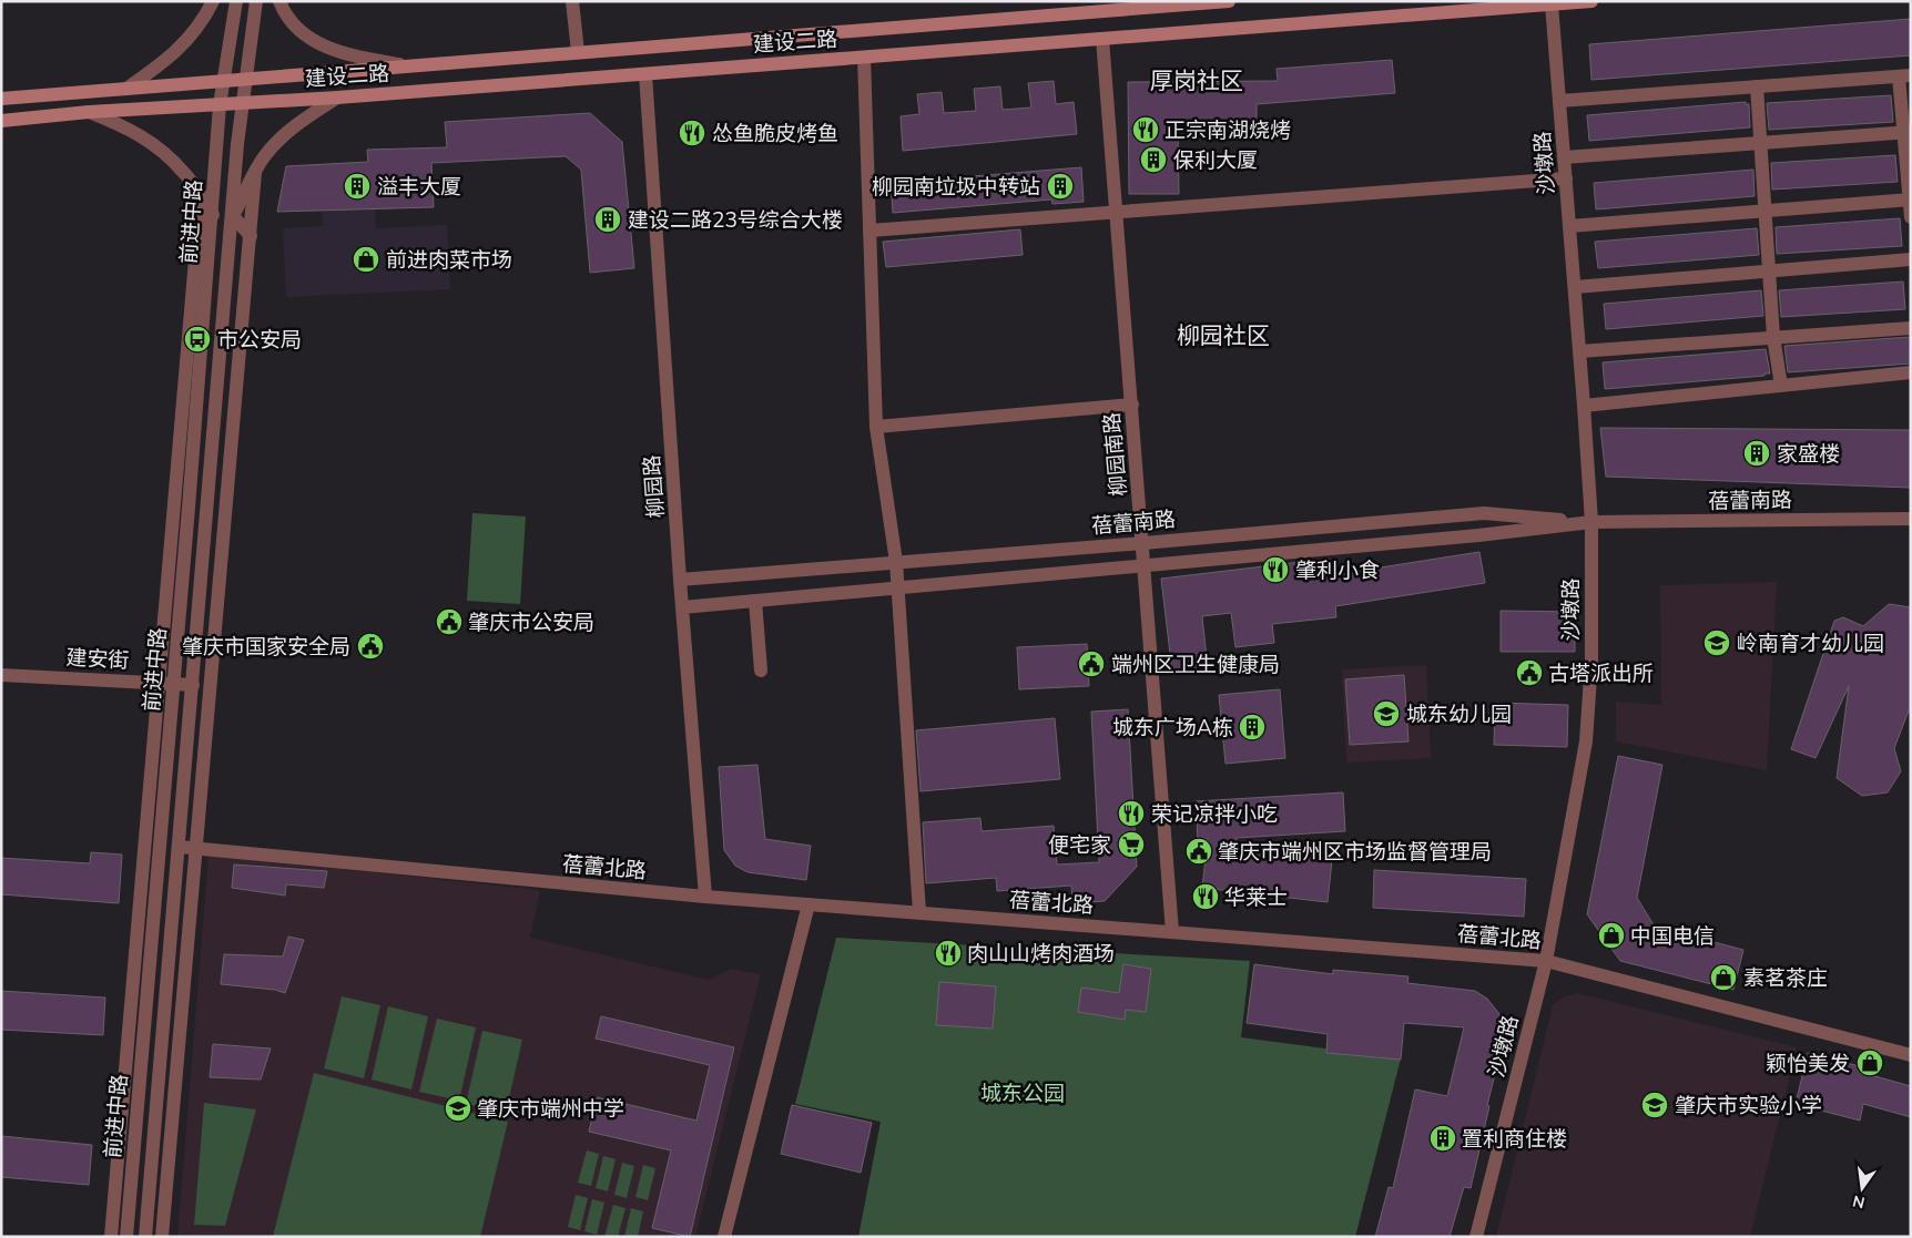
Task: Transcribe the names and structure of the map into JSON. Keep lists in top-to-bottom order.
{
  "streets": {
    "main road": ["建设二路"],
    "street": [
      "沙墩路",
      "前进中路",
      "柳园南路",
      "柳园路",
      "蓓蕾南路",
      "建安街",
      "蓓蕾北路"
    ]
  },
  "crossings": [
    ["建设二路", "沙墩路"],
    ["建设二路", "前进中路"],
    ["建设二路", "柳园南路"],
    ["建设二路", "柳园路"],
    ["沙墩路", "蓓蕾南路"],
    ["沙墩路", "蓓蕾北路"],
    ["前进中路", "建安街"],
    ["柳园南路", "蓓蕾南路"],
    ["柳园南路", "蓓蕾北路"],
    ["柳园路", "蓓蕾南路"],
    ["柳园路", "蓓蕾北路"]
  ],
  "districts": ["厚岗社区", "柳园社区"],
  "parks": ["城东公园"],
  "places": {
    "restaurant": [
      "正宗南湖烧烤",
      "怂鱼脆皮烤鱼",
      "肇利小食",
      "荣记凉拌小吃",
      "华莱士",
      "肉山山烤肉酒场"
    ],
    "building": [
      "保利大厦",
      "溢丰大厦",
      "柳园南垃圾中转站",
      "建设二路23号综合大楼",
      "家盛楼",
      "城东广场A栋",
      "置利商住楼"
    ],
    "shop": [
      "前进肉菜市场",
      "中国电信",
      "素茗茶庄",
      "颖怡美发"
    ],
    "bus stop": ["市公安局"],
    "public building": [
      "肇庆市公安局",
      "肇庆市国家安全局",
      "端州区卫生健康局",
      "古塔派出所",
      "肇庆市端州区市场监督管理局"
    ],
    "school or university": [
      "岭南育才幼儿园",
      "城东幼儿园",
      "肇庆市实验小学",
      "肇庆市端州中学"
    ],
    "supermarket": ["便宅家"]
  },
  "north": "bottom"
}
